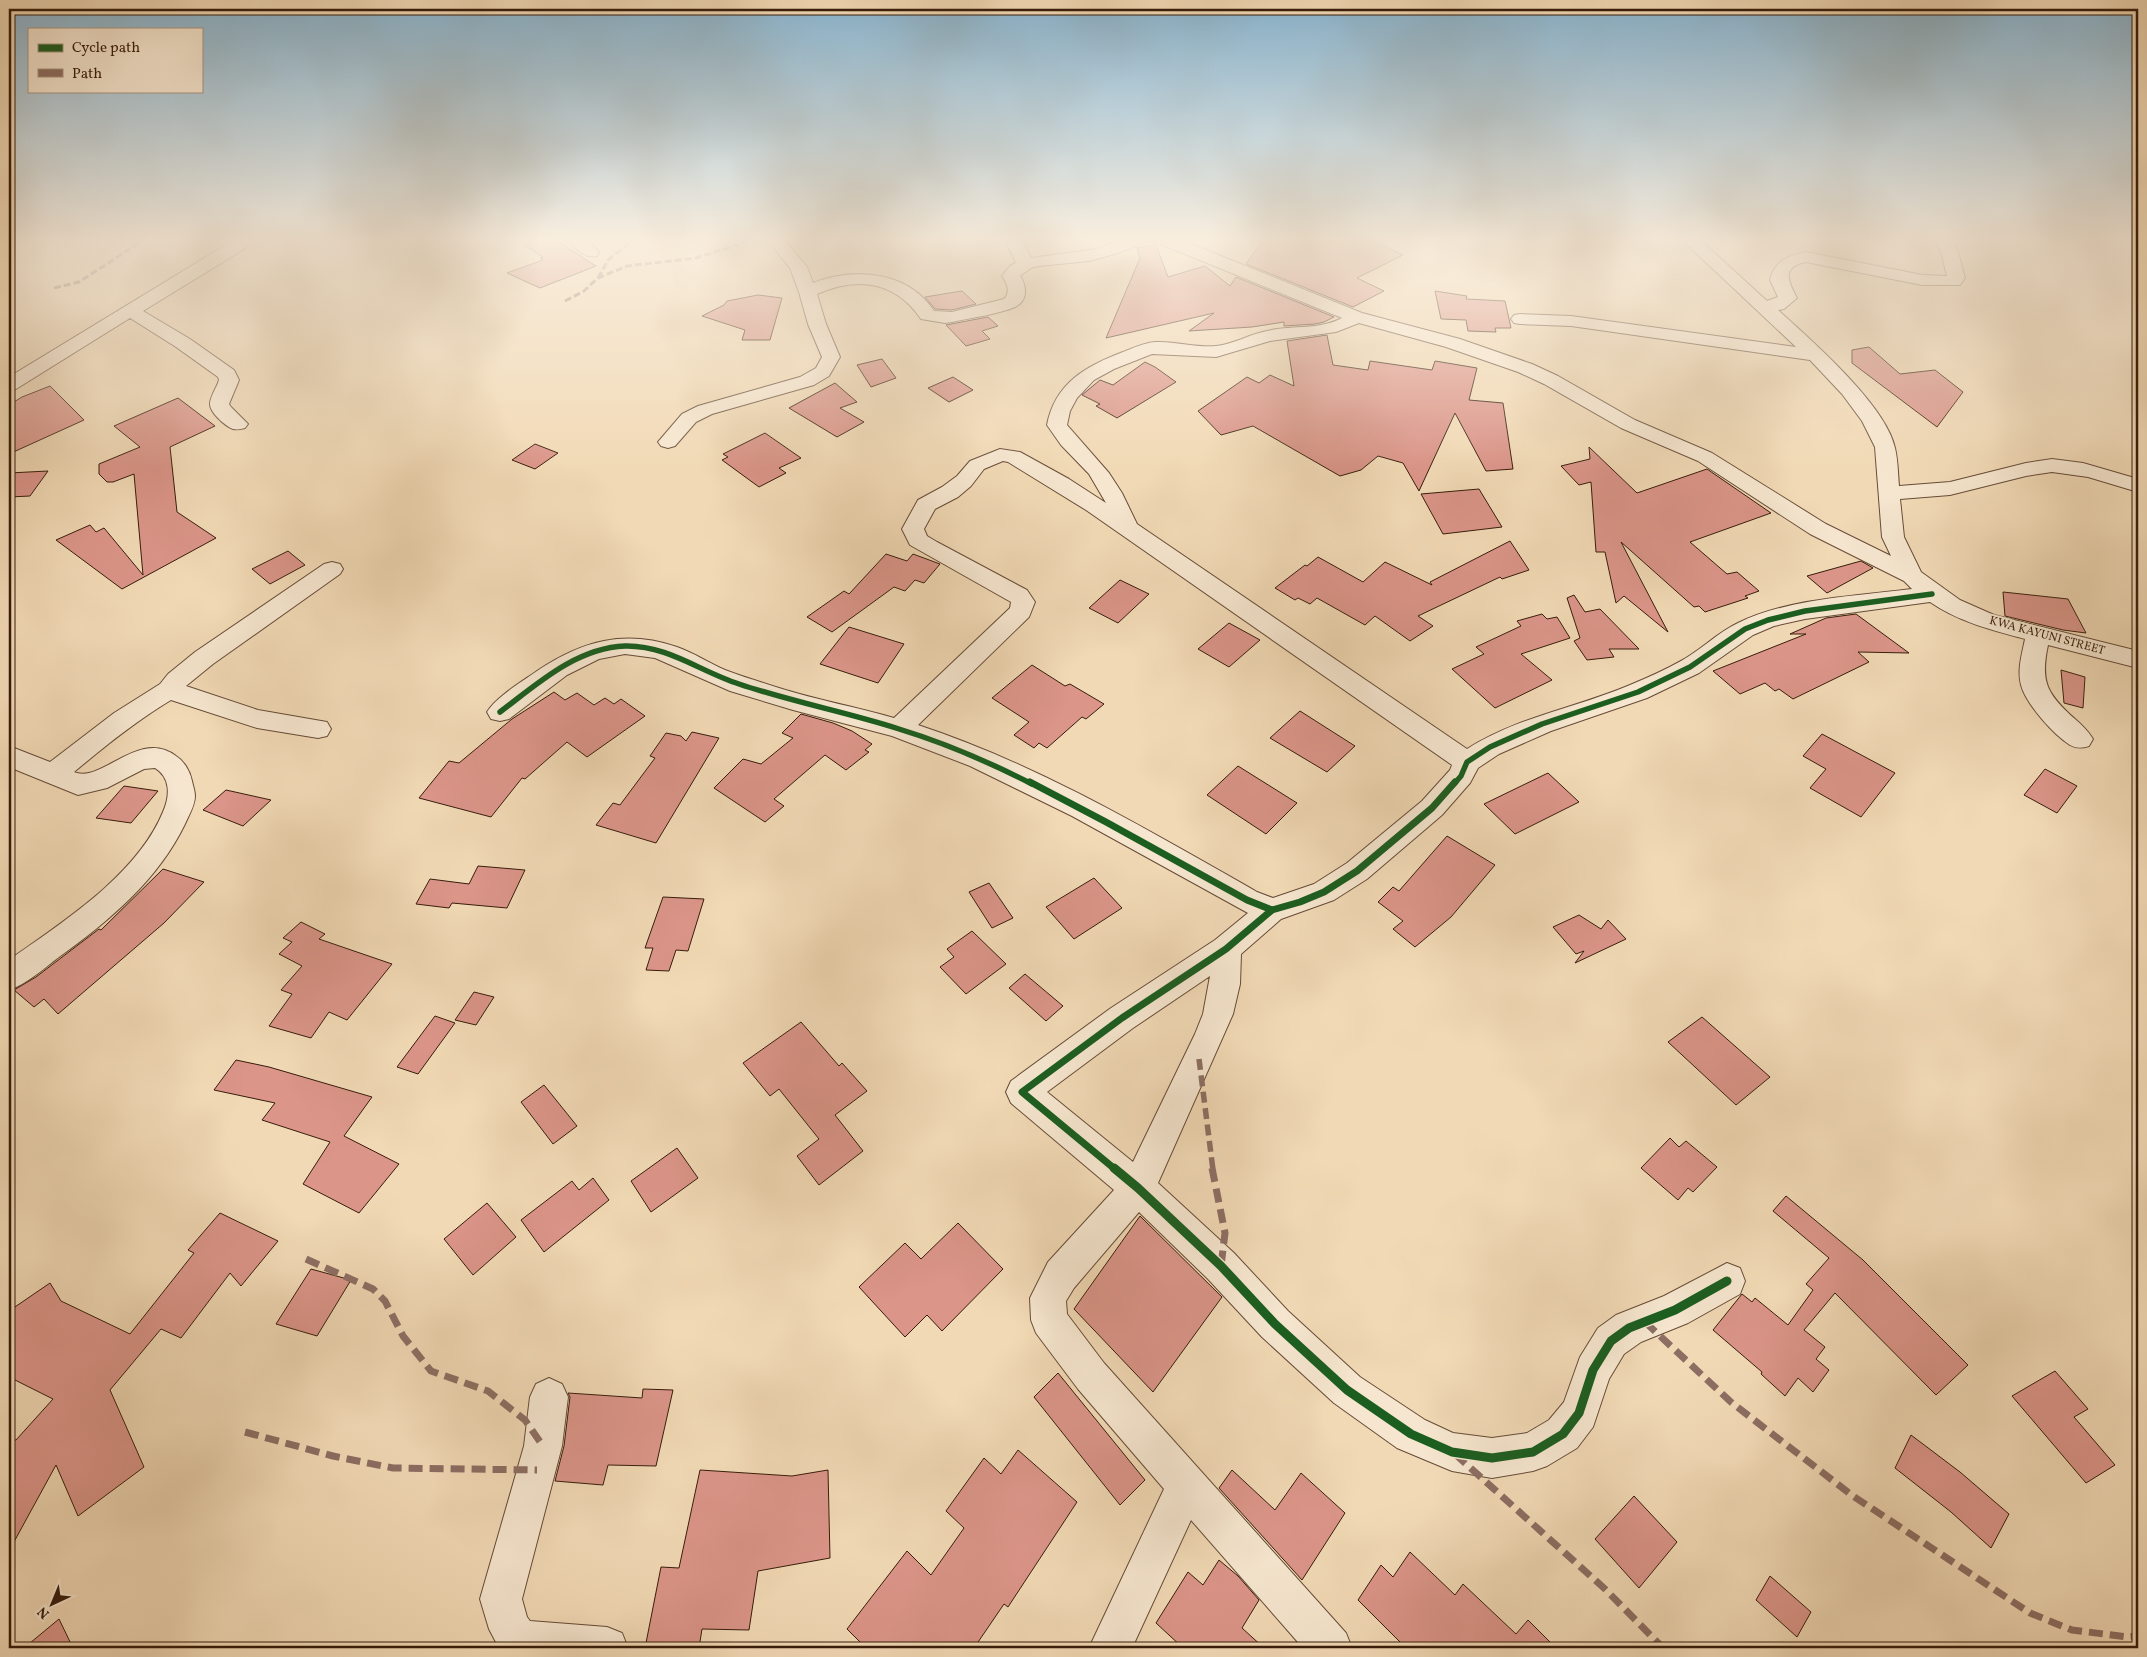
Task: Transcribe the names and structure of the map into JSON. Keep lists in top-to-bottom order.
{
  "streets": {
    "street": ["KWA KAYUNI STREET"]
  },
  "legend": ["Cycle path", "Path"],
  "north": "bottom left"
}
